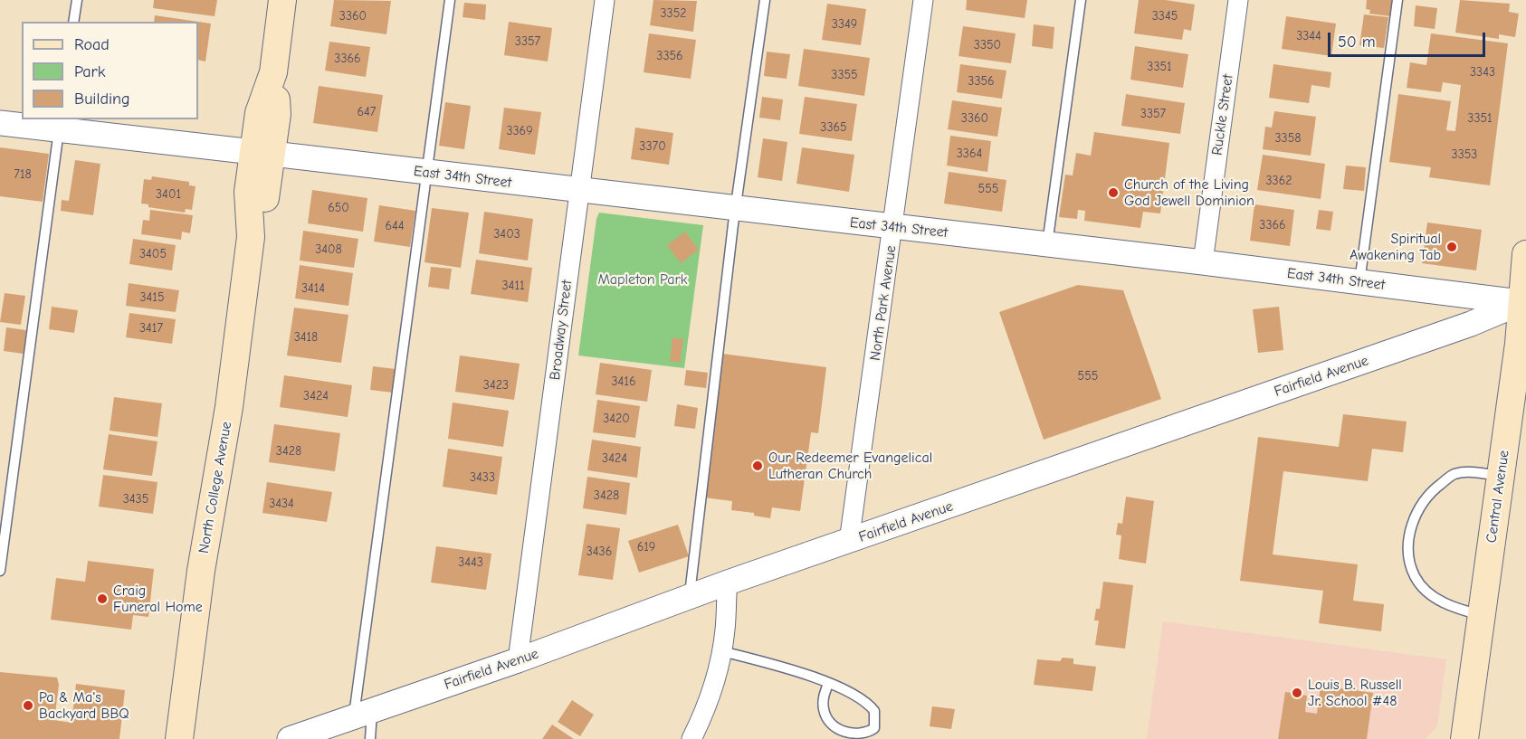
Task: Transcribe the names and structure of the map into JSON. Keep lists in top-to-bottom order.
{
  "streets": {
    "main road": ["North College Avenue", "Central Avenue"],
    "street": [
      "Ruckle Street",
      "East 34th Street",
      "North Park Avenue",
      "Broadway Street",
      "Fairfield Avenue"
    ]
  },
  "crossings": [
    ["Ruckle Street", "East 34th Street"],
    ["East 34th Street", "North Park Avenue"],
    ["East 34th Street", "Broadway Street"],
    ["East 34th Street", "Fairfield Avenue"],
    ["East 34th Street", "North College Avenue"],
    ["East 34th Street", "Central Avenue"],
    ["North Park Avenue", "Fairfield Avenue"],
    ["Broadway Street", "Fairfield Avenue"],
    ["Fairfield Avenue", "Central Avenue"]
  ],
  "parks": ["Mapleton Park"],
  "places": [
    "Church of the Living God Jewell Dominion",
    "Spiritual Awakening Tab",
    "Our Redeemer Evangelical Lutheran Church",
    "Craig Funeral Home",
    "Louis B. Russell Jr. School #48",
    "Pa & Ma's Backyard BBQ"
  ],
  "house_numbers": [
    "3352",
    "3360",
    "3345",
    "3349",
    "3344",
    "3357",
    "3350",
    "3356",
    "3366",
    "3351",
    "3343",
    "3355",
    "3356",
    "647",
    "3357",
    "3360",
    "3351",
    "3365",
    "3369",
    "3358",
    "3370",
    "3364",
    "3353",
    "718",
    "3362",
    "555",
    "3401",
    "650",
    "3366",
    "644",
    "3403",
    "3408",
    "3405",
    "3411",
    "3414",
    "3415",
    "3417",
    "3418",
    "555",
    "3416",
    "3423",
    "3424",
    "3420",
    "3428",
    "3424",
    "3433",
    "3428",
    "3435",
    "3434",
    "619",
    "3436",
    "3443"
  ],
  "legend": ["Road", "Park", "Building"],
  "scale_bar": "50 m"
}
